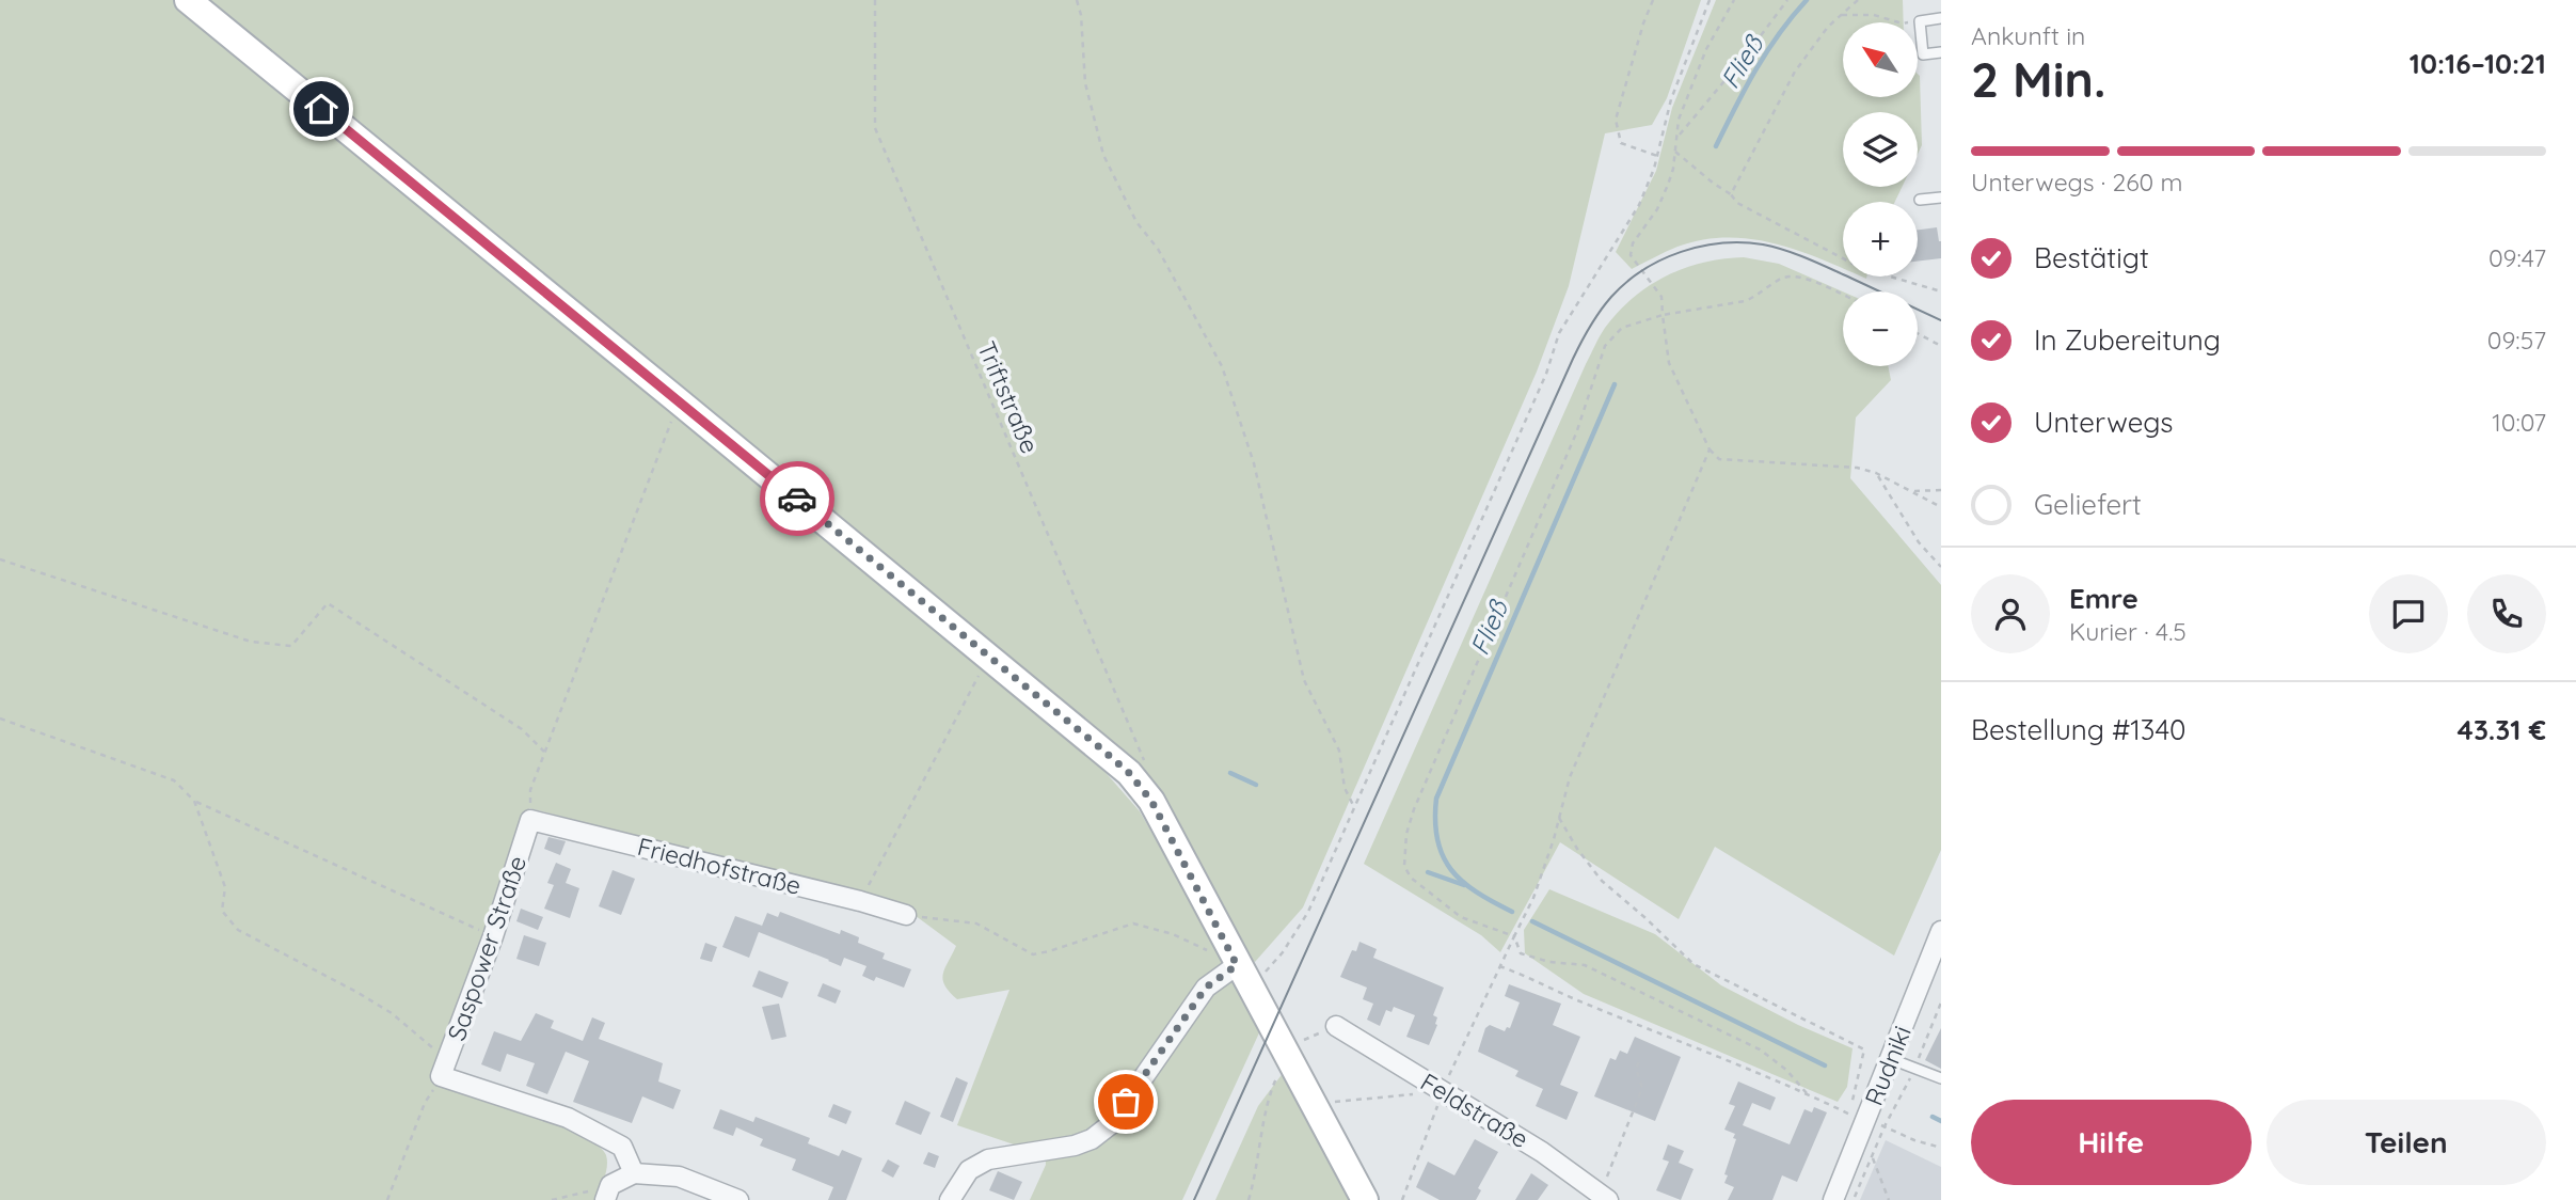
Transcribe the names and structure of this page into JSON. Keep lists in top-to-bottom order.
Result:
{
  "streets": {
    "street": [
      "Friedhofstraße",
      "Saspower Straße",
      "Rudniki",
      "Feldstraße"
    ],
    "path": ["Triftstraße"]
  },
  "crossings": [
    ["Friedhofstraße", "Saspower Straße"]
  ],
  "water": ["Fließ"],
  "north": "top left",
  "page": {
    "heading": ["2 Min.", "Ankunft in", "10:16–10:21"],
    "panel": [
      "Emre",
      "Kurier · 4.5",
      "Bestellung #1340",
      "43.31 €"
    ],
    "map_buttons": ["+", "−"],
    "bar": "Unterwegs · 260 m",
    "list": [
      ["Bestätigt", "09:47"],
      ["In Zubereitung", "09:57"],
      ["Unterwegs", "10:07"],
      "Geliefert"
    ],
    "buttons": ["Hilfe", "Teilen"]
  }
}
